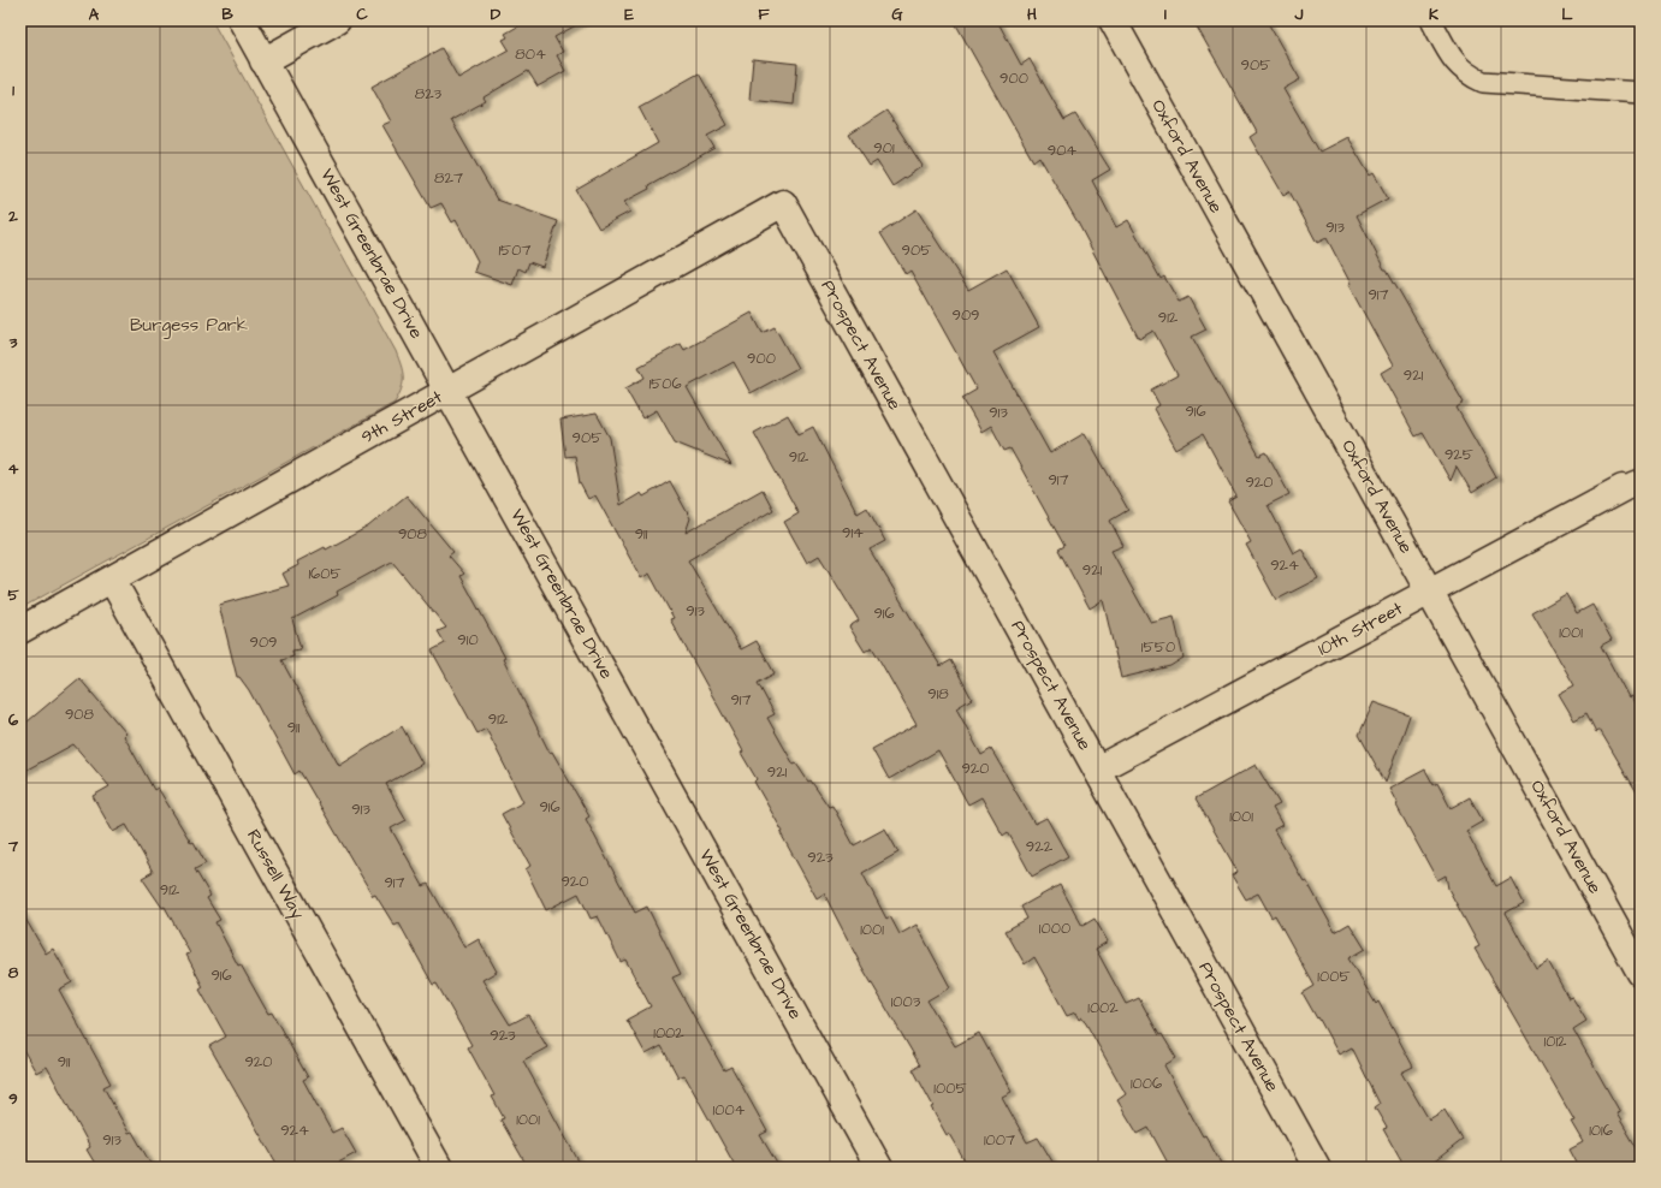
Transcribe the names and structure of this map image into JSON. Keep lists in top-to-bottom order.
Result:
{
  "streets": {
    "street": [
      "Oxford Avenue",
      "West Greenbrae Drive",
      "Prospect Avenue",
      "9th Street",
      "10th Street",
      "Russell Way"
    ]
  },
  "crossings": [
    ["Oxford Avenue", "10th Street"],
    ["West Greenbrae Drive", "9th Street"],
    ["Prospect Avenue", "9th Street"],
    ["Prospect Avenue", "10th Street"],
    ["9th Street", "Russell Way"]
  ],
  "parks": ["Burgess Park"],
  "house_numbers": [
    "804",
    "905",
    "900",
    "823",
    "901",
    "904",
    "827",
    "913",
    "1507",
    "905",
    "917",
    "909",
    "912",
    "900",
    "921",
    "1506",
    "916",
    "913",
    "905",
    "925",
    "912",
    "917",
    "920",
    "914",
    "908",
    "911",
    "924",
    "921",
    "1605",
    "913",
    "916",
    "1001",
    "910",
    "909",
    "1550",
    "918",
    "917",
    "908",
    "912",
    "911",
    "920",
    "921",
    "916",
    "913",
    "1001",
    "922",
    "923",
    "920",
    "917",
    "912",
    "1000",
    "1001",
    "916",
    "1005",
    "1003",
    "1002",
    "1002",
    "923",
    "1012",
    "911",
    "920",
    "1006",
    "1005",
    "1004",
    "1001",
    "924",
    "1016",
    "913",
    "1007"
  ],
  "grid": {
    "columns": [
      "A",
      "B",
      "C",
      "D",
      "E",
      "F",
      "G",
      "H",
      "I",
      "J",
      "K",
      "L"
    ],
    "rows": [
      "1",
      "2",
      "3",
      "4",
      "5",
      "6",
      "7",
      "8",
      "9"
    ]
  }
}
